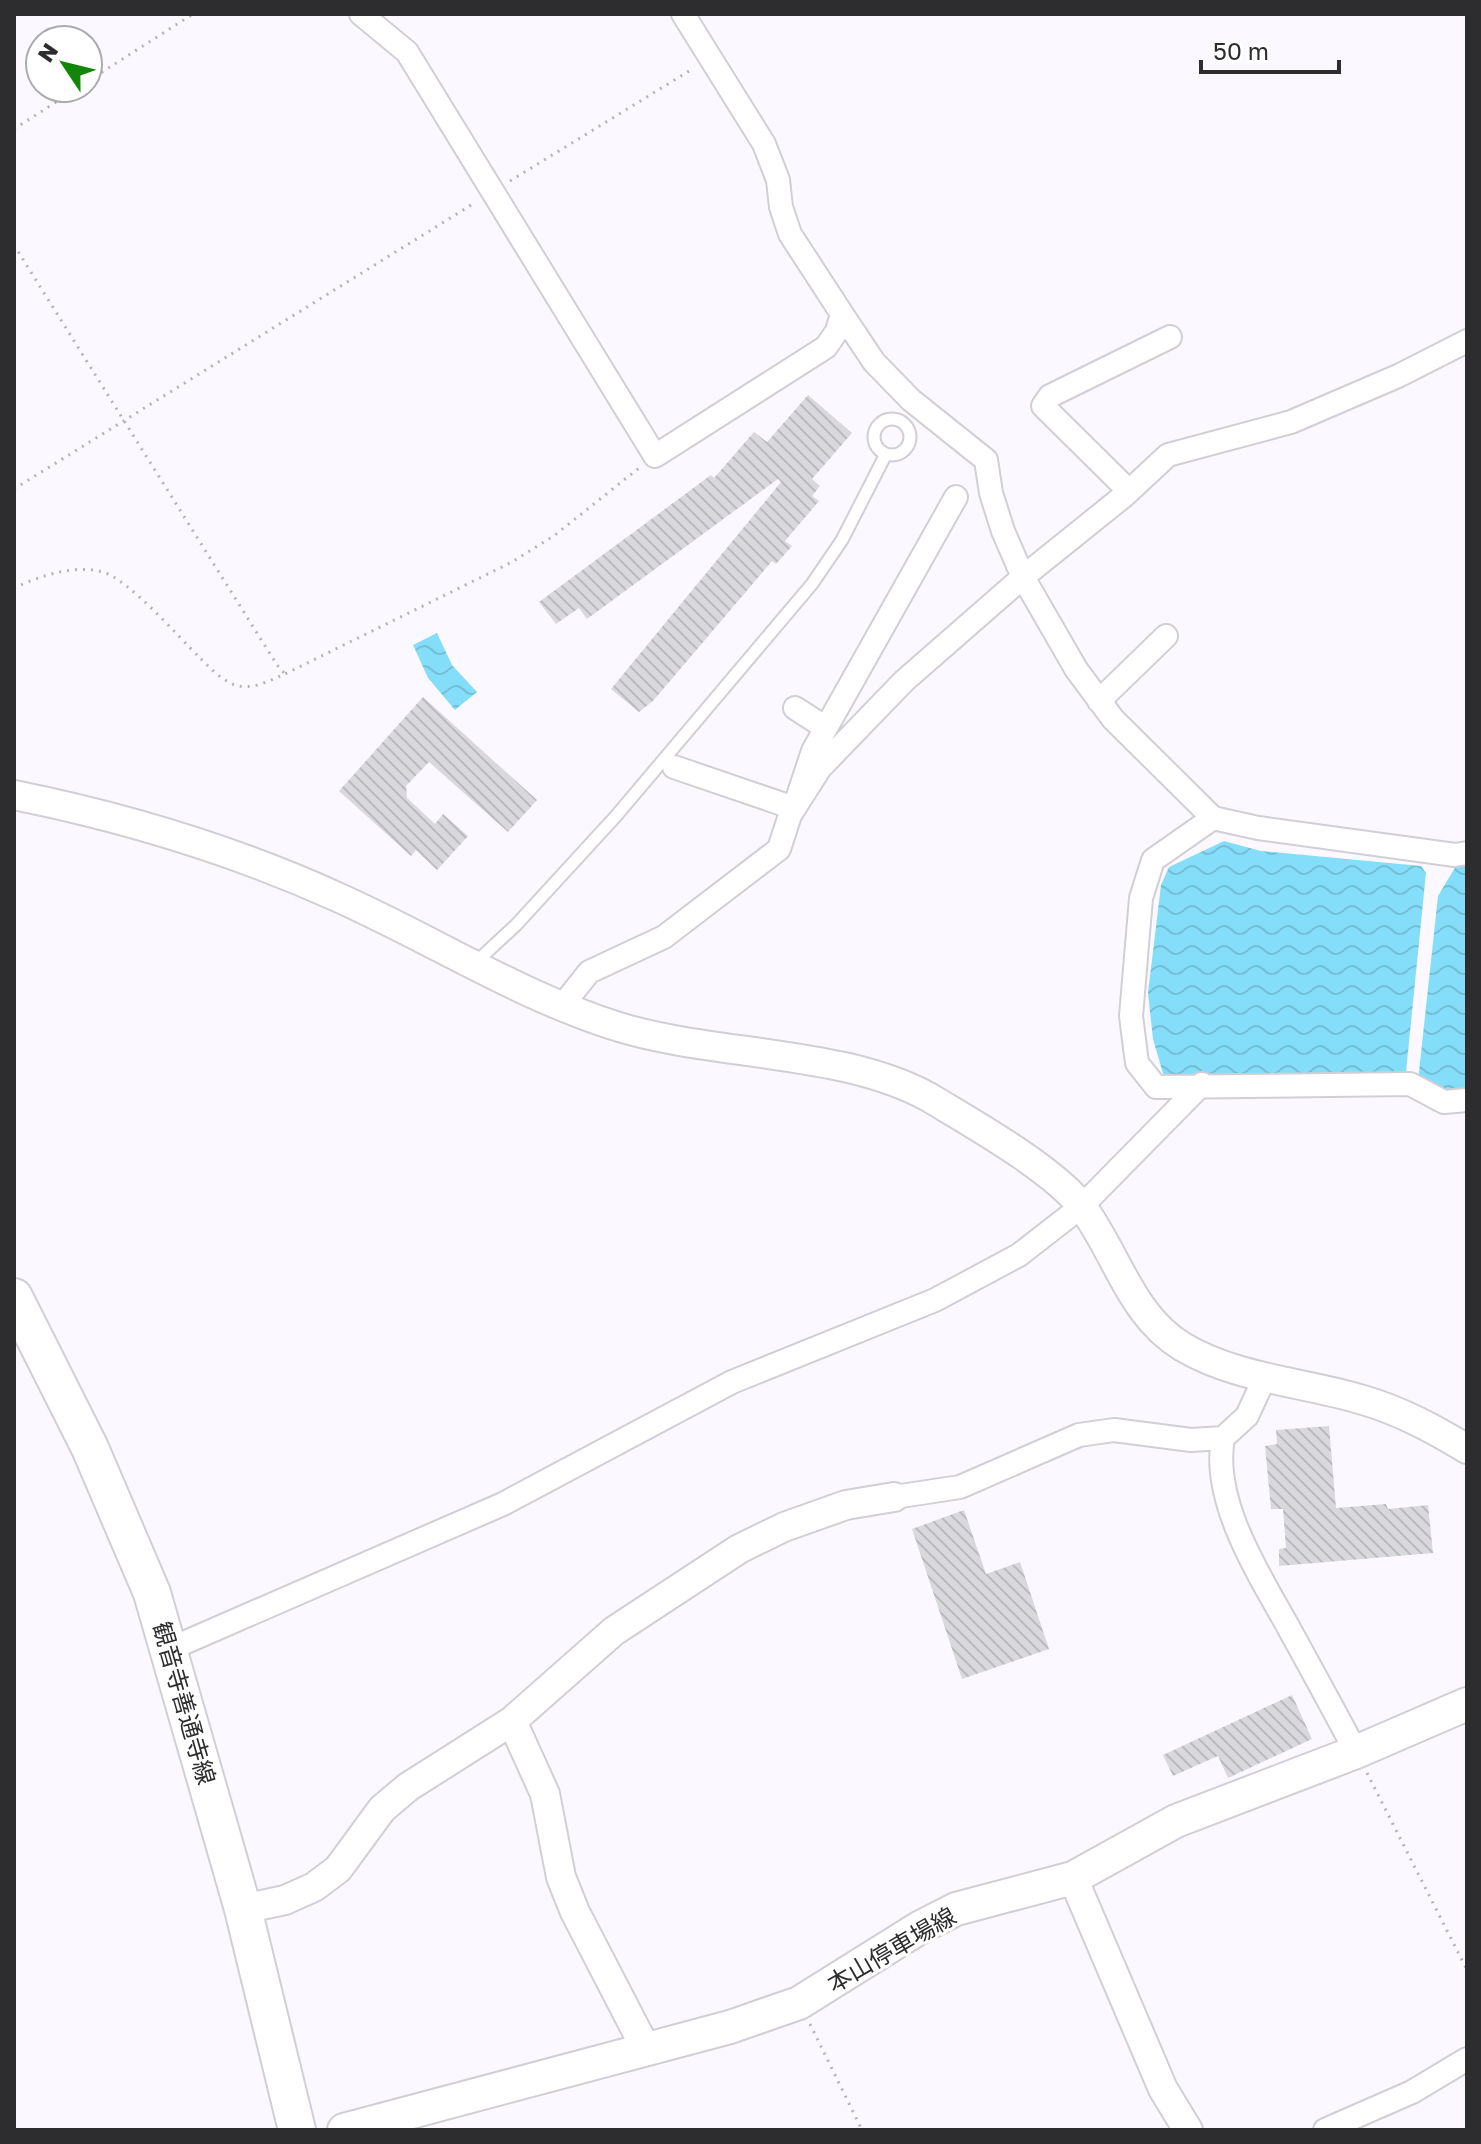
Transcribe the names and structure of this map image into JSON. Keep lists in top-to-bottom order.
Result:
{
  "streets": {
    "main road": ["観音寺善通寺線", "本山停車場線"]
  },
  "scale_bar": "50 m",
  "north": "top left"
}
